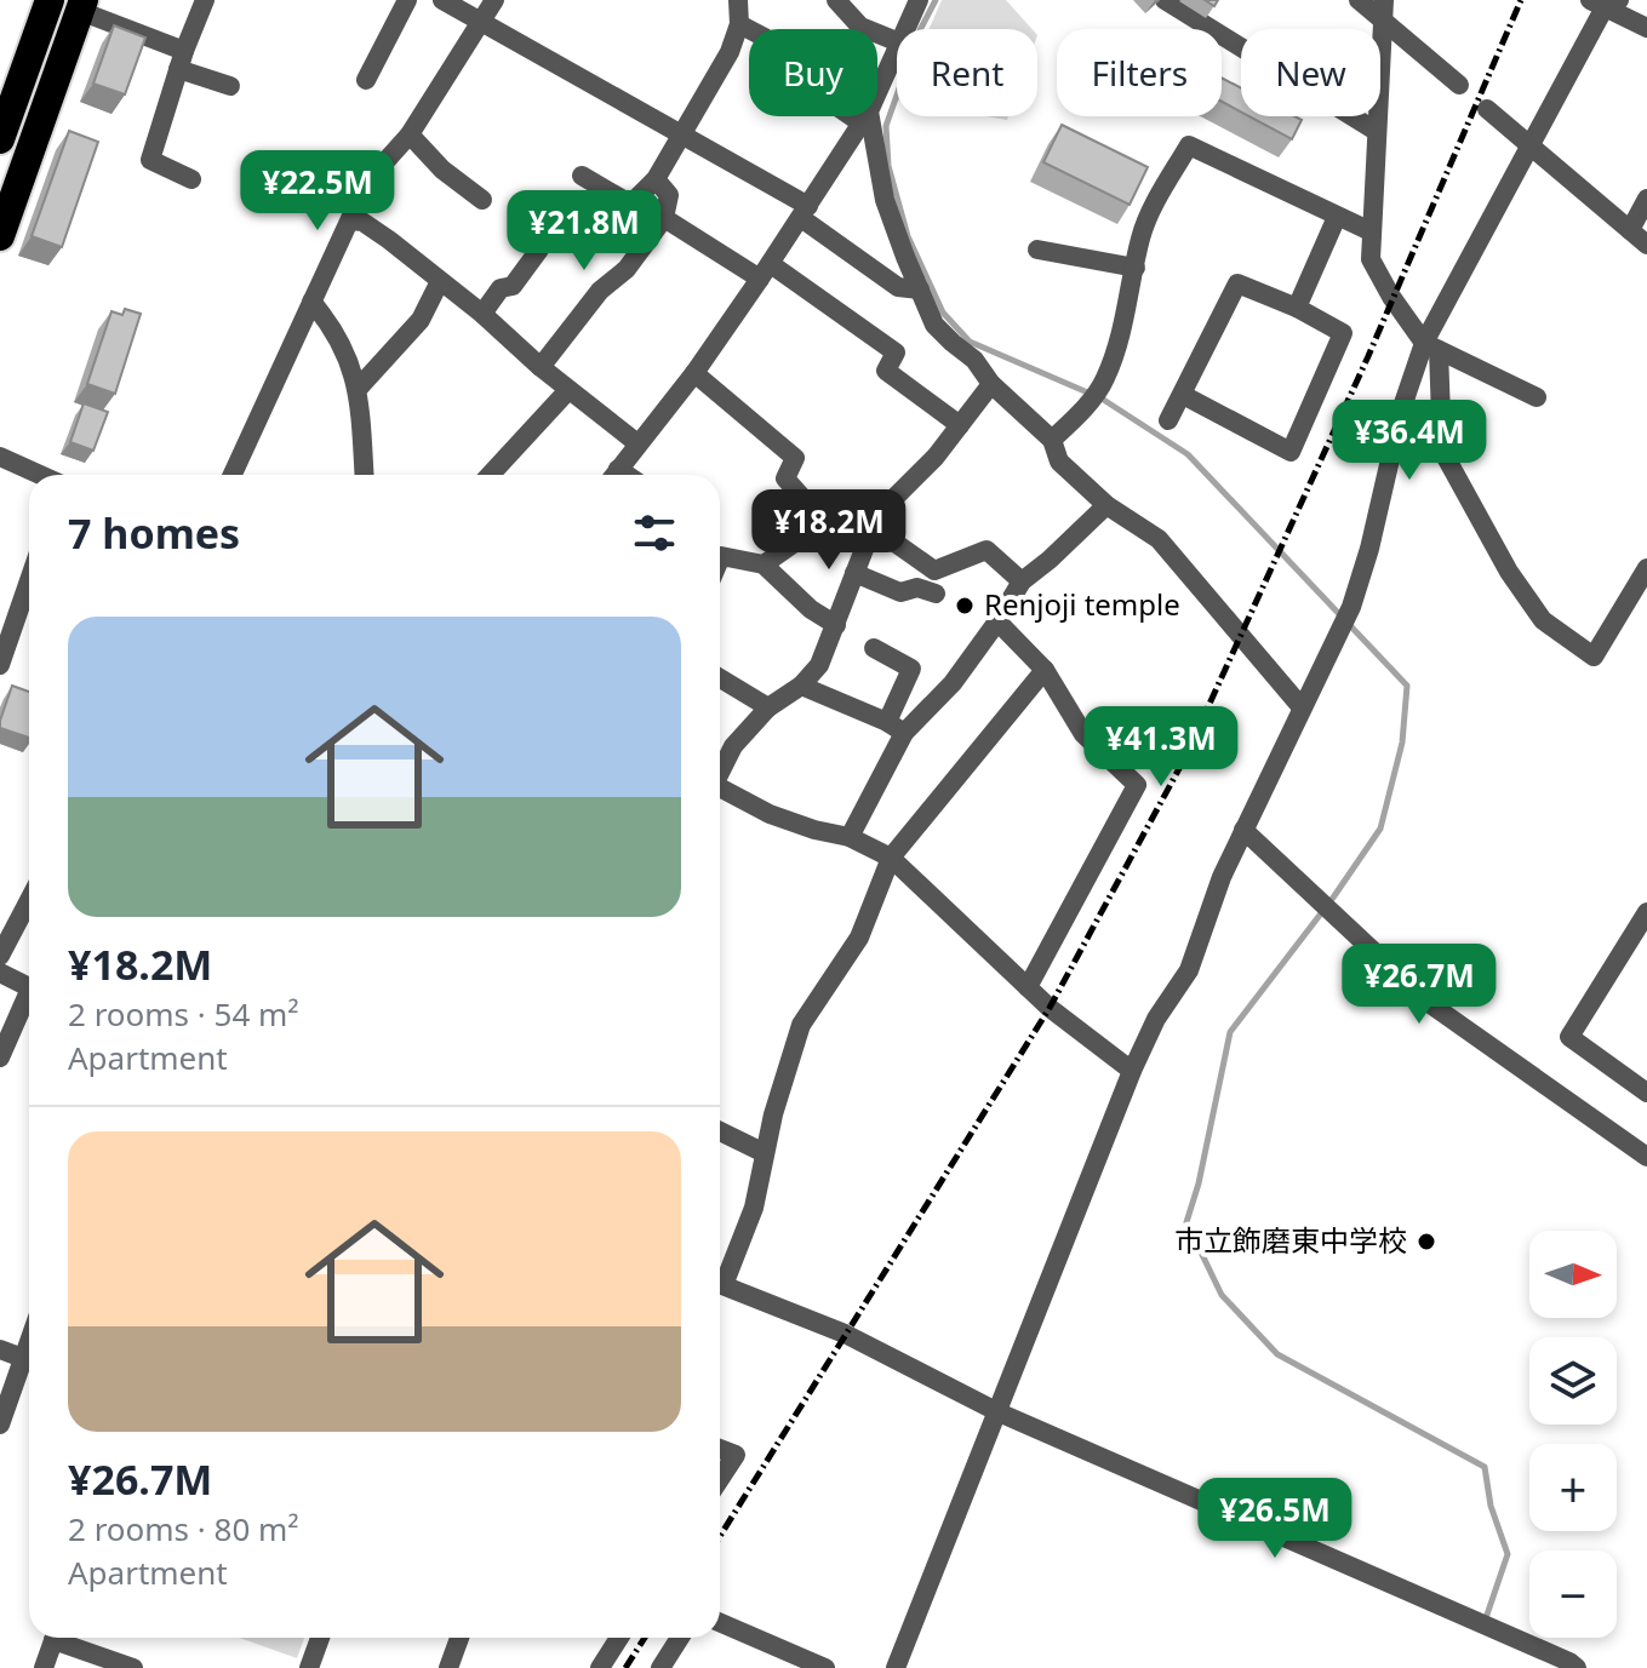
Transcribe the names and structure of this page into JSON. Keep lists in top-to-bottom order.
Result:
{
  "places": ["Renjoji temple", "市立飾磨東中学校"],
  "north": "right",
  "page": {
    "chip": [
      "Buy",
      "Rent",
      "Filters",
      "New"
    ],
    "price": [
      "¥22.5M",
      "¥21.8M",
      "¥36.4M",
      "¥18.2M",
      "¥41.3M",
      "¥26.7M",
      "¥26.5M"
    ],
    "heading": "7 homes",
    "list": [
      {
        "name": "¥18.2M",
        "note": "2 rooms · 54 m² · Apartment"
      },
      {
        "name": "¥26.7M",
        "note": "2 rooms · 80 m² · Apartment"
      }
    ],
    "map_buttons": ["+", "−"]
  }
}
